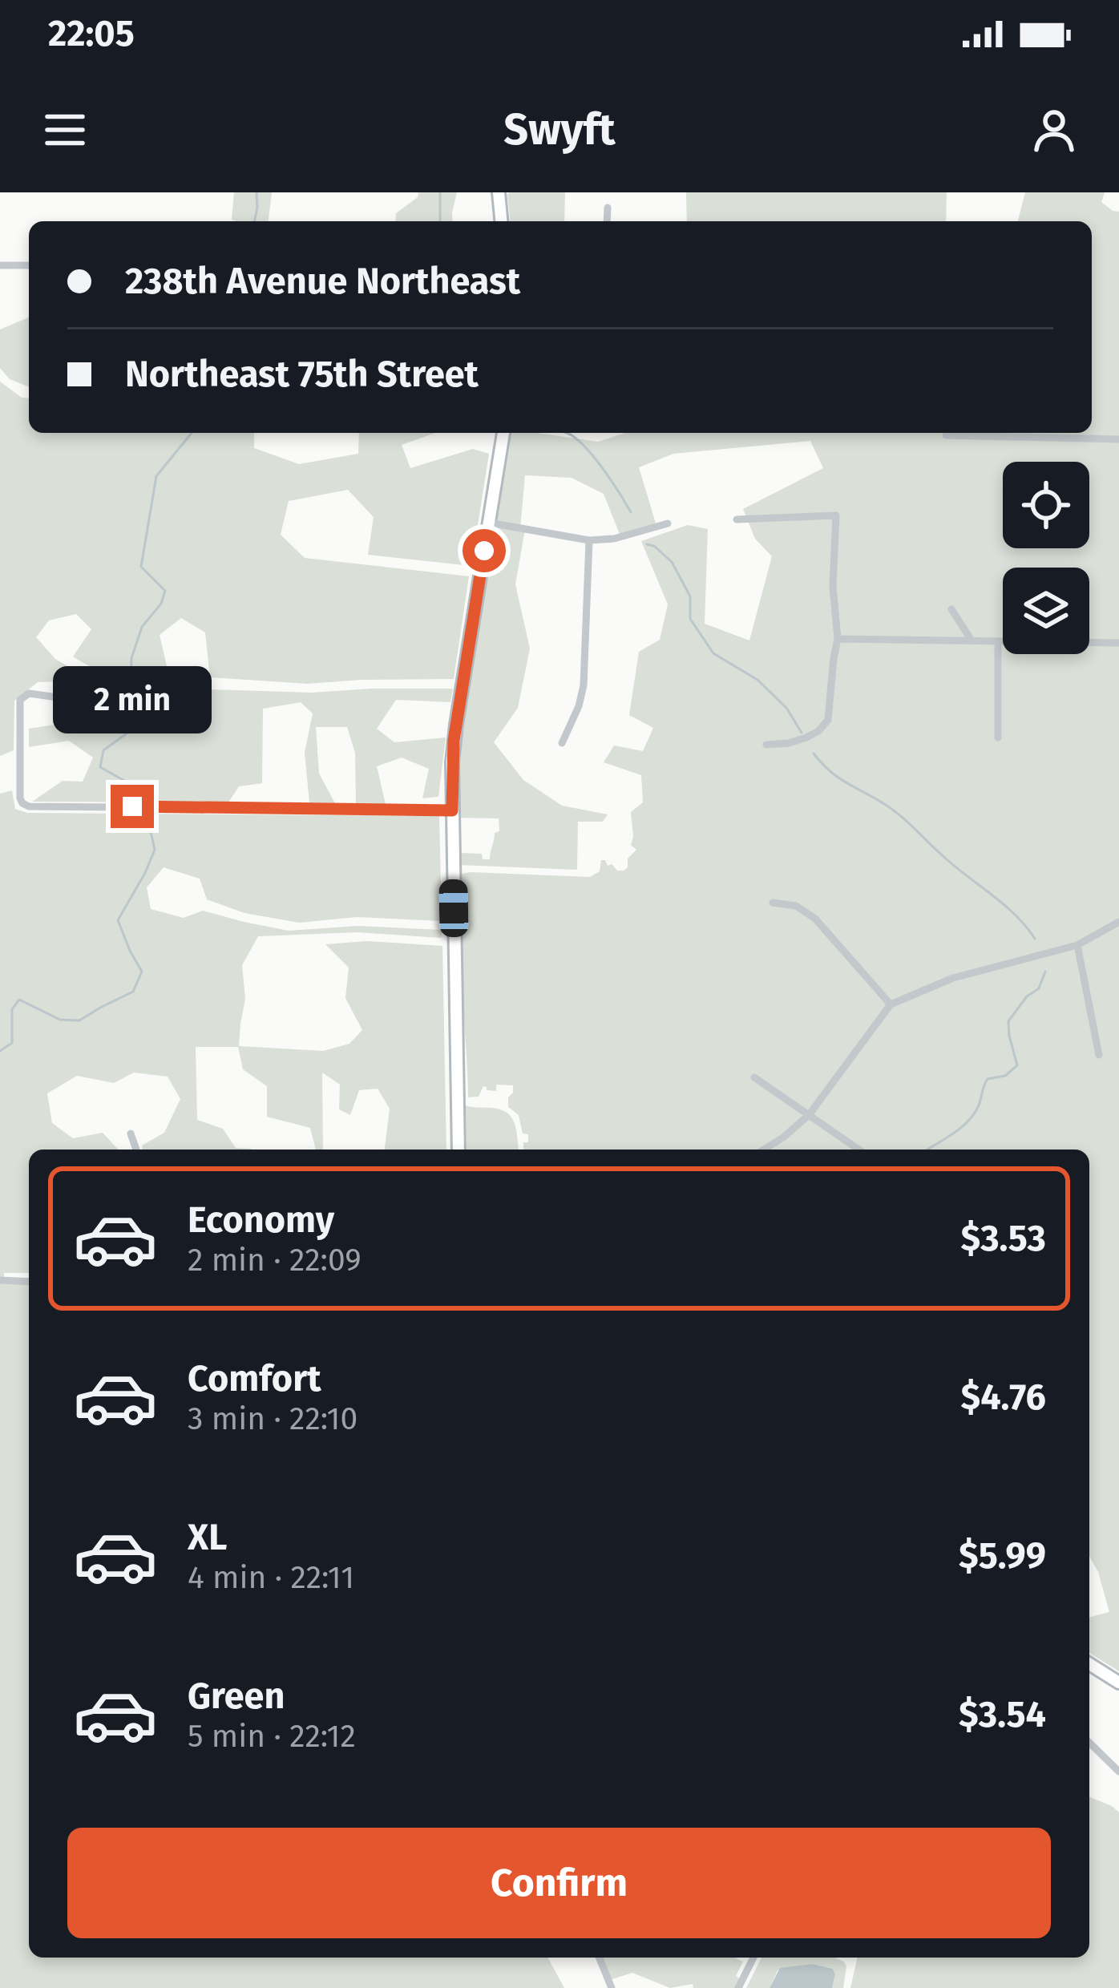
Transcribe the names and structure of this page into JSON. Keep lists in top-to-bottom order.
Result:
{
  "page": {
    "status": "22:05",
    "header": "Swyft",
    "banner": ["238th Avenue Northeast", "Northeast 75th Street"],
    "bubble": "2 min",
    "list": [
      {
        "name": "Economy",
        "note": "2 min · 22:09",
        "value": "$3.53"
      },
      {
        "name": "Comfort",
        "note": "3 min · 22:10",
        "value": "$4.76"
      },
      {
        "name": "XL",
        "note": "4 min · 22:11",
        "value": "$5.99"
      },
      {
        "name": "Green",
        "note": "5 min · 22:12",
        "value": "$3.54"
      }
    ],
    "buttons": "Confirm"
  }
}
